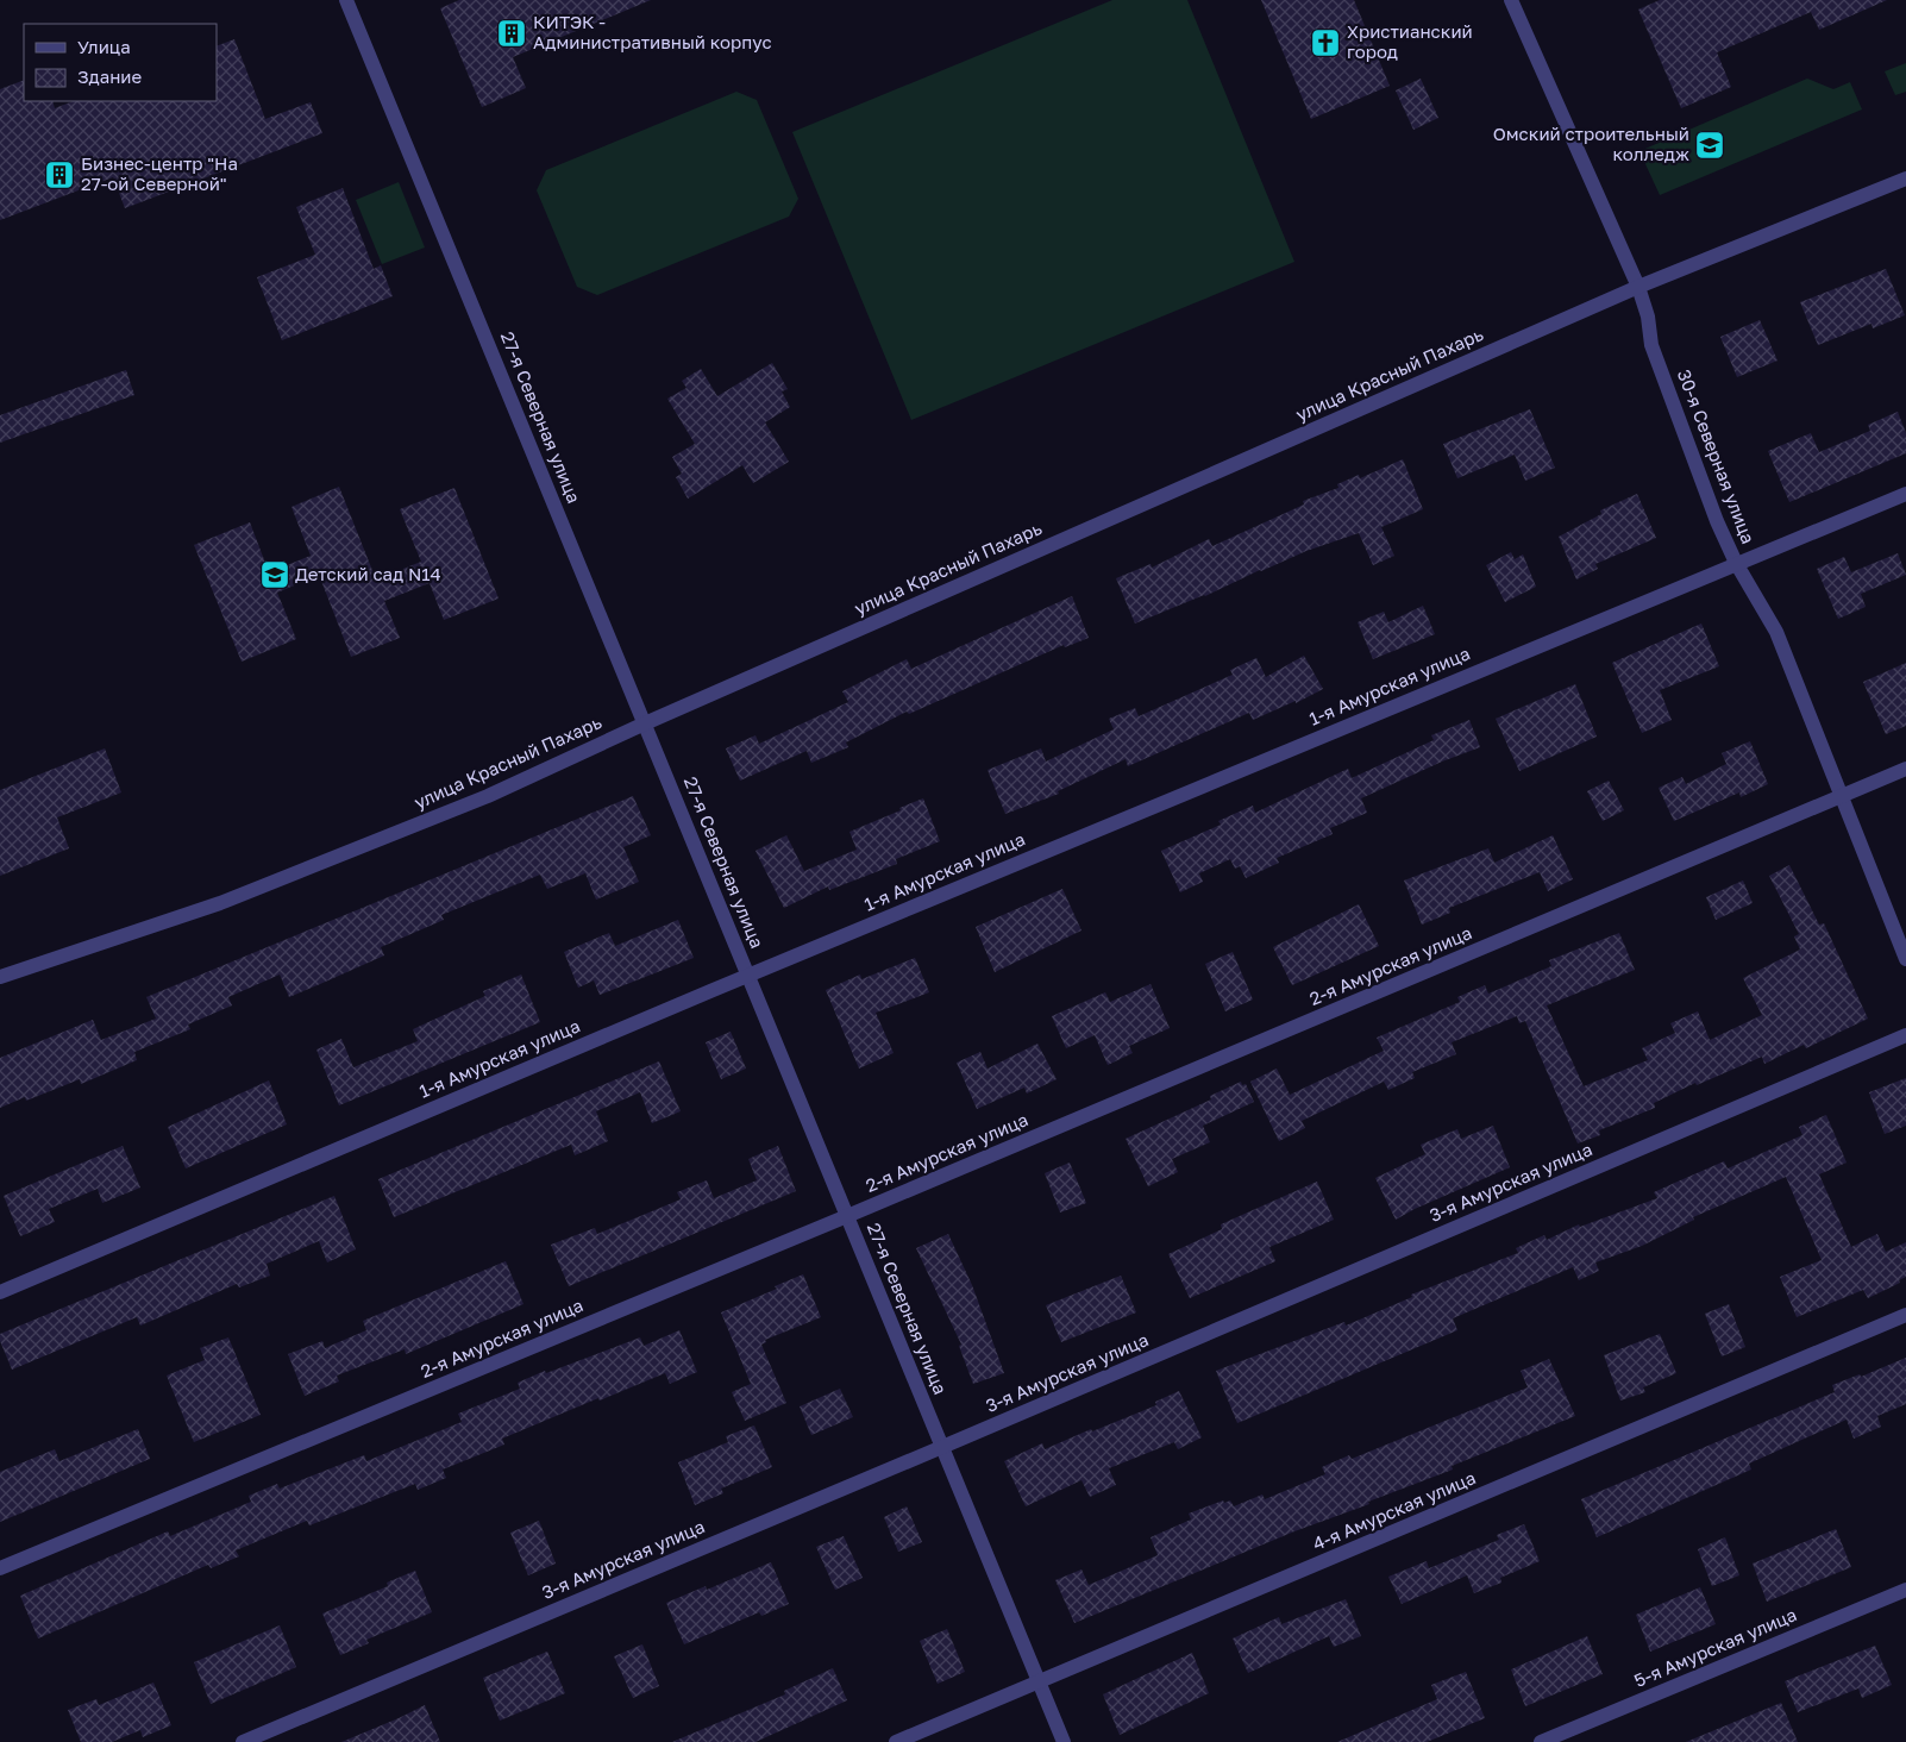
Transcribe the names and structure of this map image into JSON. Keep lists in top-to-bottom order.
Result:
{
  "streets": {
    "street": [
      "улица Красный Пахарь",
      "27-я Северная улица",
      "30-я Северная улица",
      "1-я Амурская улица",
      "2-я Амурская улица",
      "3-я Амурская улица",
      "4-я Амурская улица",
      "5-я Амурская улица"
    ]
  },
  "crossings": [
    ["улица Красный Пахарь", "27-я Северная улица"],
    ["улица Красный Пахарь", "30-я Северная улица"],
    ["27-я Северная улица", "1-я Амурская улица"],
    ["27-я Северная улица", "2-я Амурская улица"],
    ["27-я Северная улица", "3-я Амурская улица"],
    ["27-я Северная улица", "4-я Амурская улица"],
    ["30-я Северная улица", "1-я Амурская улица"],
    ["30-я Северная улица", "2-я Амурская улица"]
  ],
  "places": {
    "building": ["КИТЭК - Административный корпус", "Бизнес-центр \"На 27-ой Северной\""],
    "church": ["Христианский город"],
    "school or university": ["Омский строительный колледж", "Детский сад N14"]
  },
  "legend": ["Улица", "Здание"]
}
